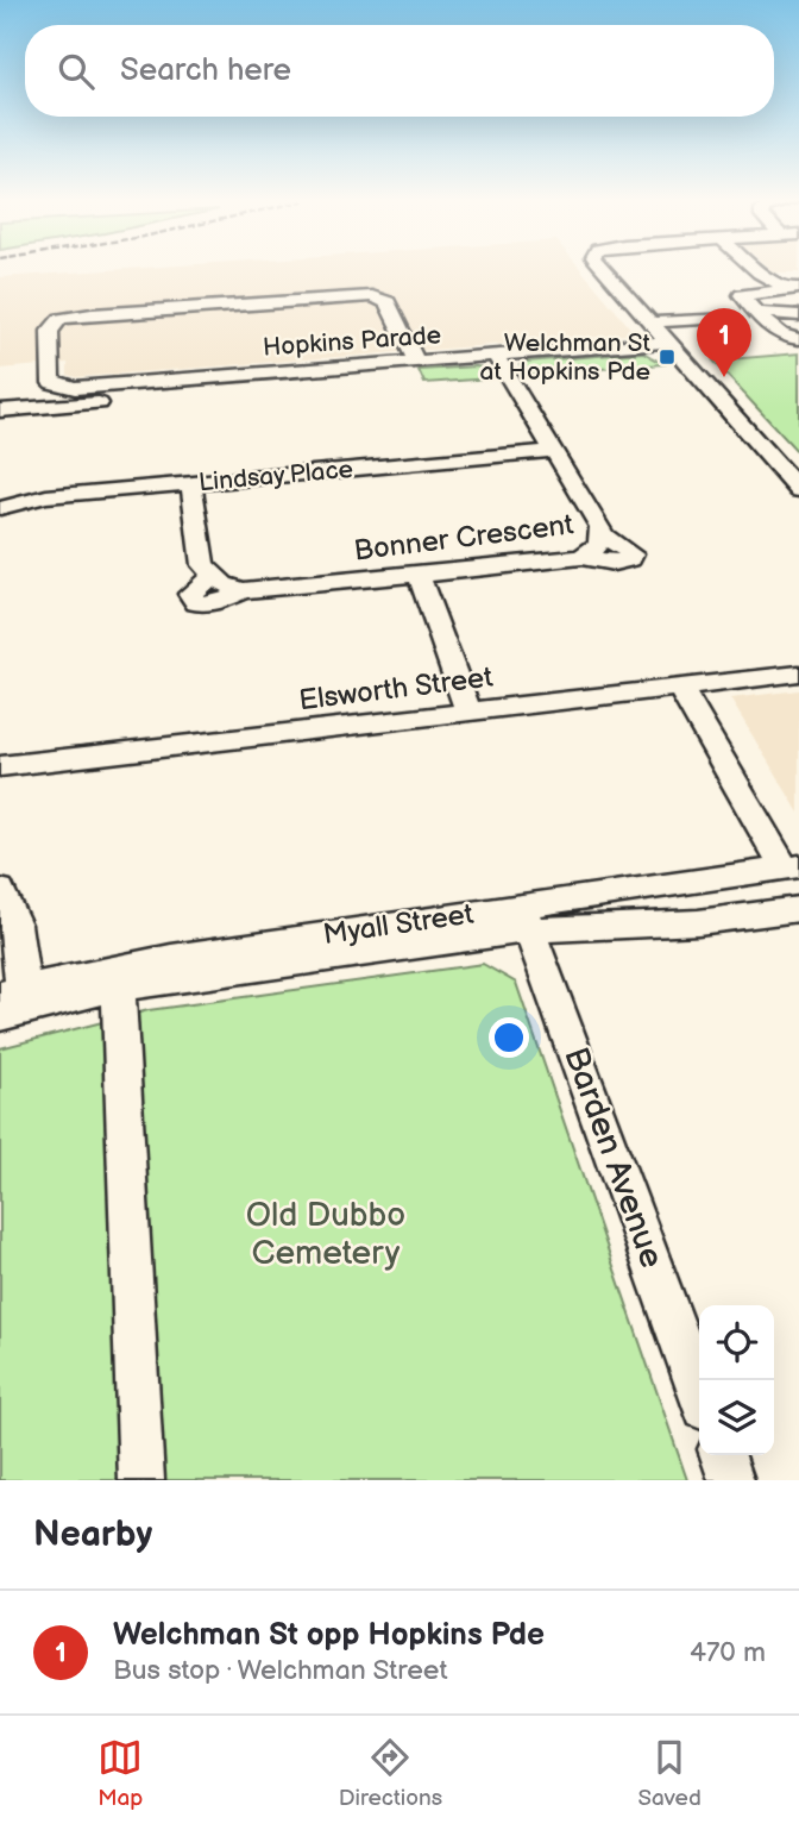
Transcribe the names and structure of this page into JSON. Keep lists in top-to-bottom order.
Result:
{
  "streets": {
    "street": [
      "Hopkins Parade",
      "Lindsay Place",
      "Bonner Crescent",
      "Elsworth Street",
      "Myall Street",
      "Barden Avenue"
    ]
  },
  "crossings": [
    ["Hopkins Parade", "Bonner Crescent"],
    ["Lindsay Place", "Bonner Crescent"],
    ["Myall Street", "Barden Avenue"]
  ],
  "parks": ["Old Dubbo Cemetery"],
  "places": {
    "transit": ["Welchman St at Hopkins Pde"]
  },
  "page": {
    "search": "Search here",
    "pins": "1",
    "heading": "Nearby",
    "list": [
      {
        "mark": "1",
        "name": "Welchman St opp Hopkins Pde",
        "note": "Bus stop · Welchman Street",
        "value": "470 m"
      }
    ],
    "nav": ["Map", "Directions", "Saved"]
  }
}
